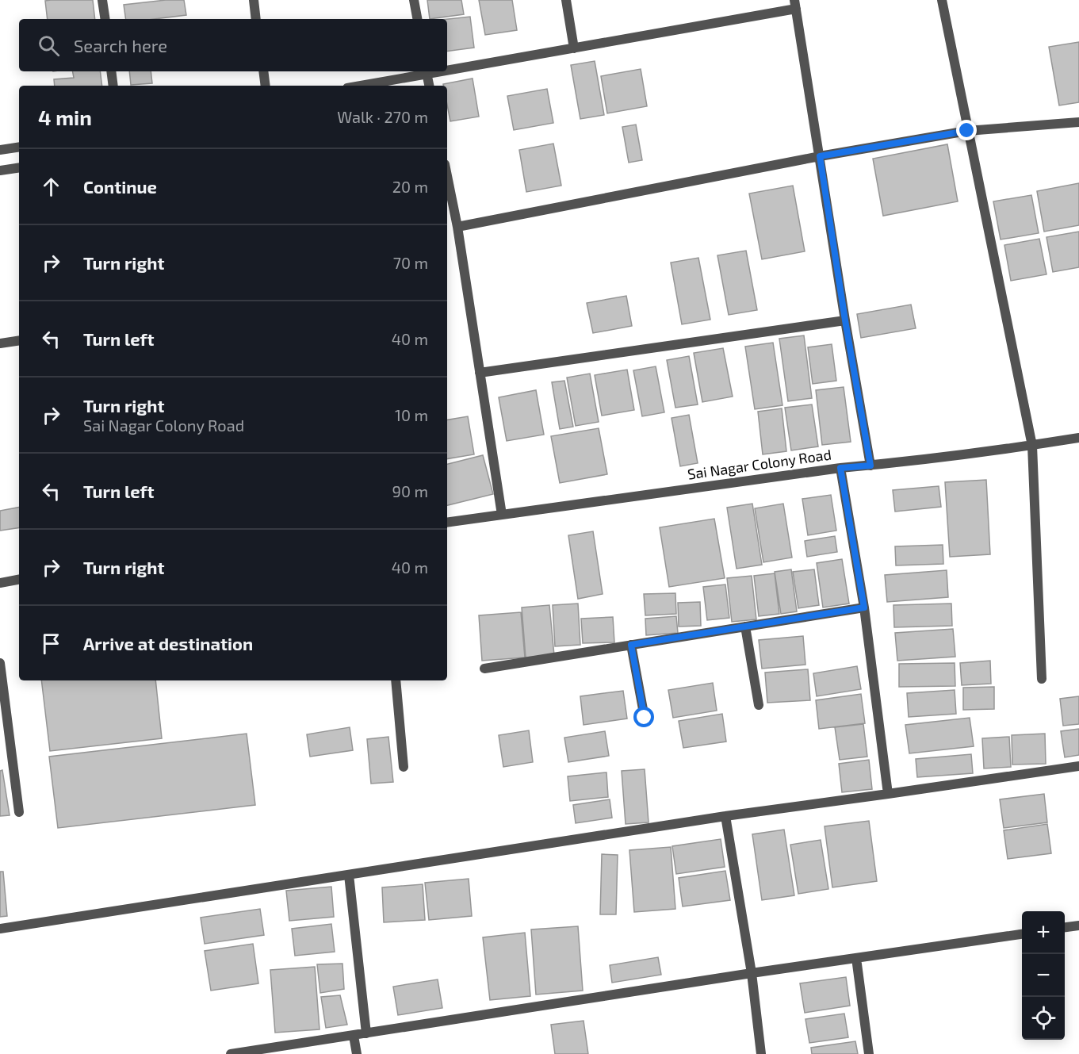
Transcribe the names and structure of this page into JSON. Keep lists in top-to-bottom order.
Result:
{
  "streets": {
    "street": ["Sai Nagar Colony Road"]
  },
  "page": {
    "search": "Search here",
    "heading": ["4 min", "Walk · 270 m"],
    "list": [
      ["Continue", "20 m"],
      ["Turn right", "70 m"],
      ["Turn left", "40 m"],
      ["Turn right", "Sai Nagar Colony Road", "10 m"],
      ["Turn left", "90 m"],
      ["Turn right", "40 m"],
      "Arrive at destination"
    ],
    "map_buttons": ["+", "−"]
  }
}
